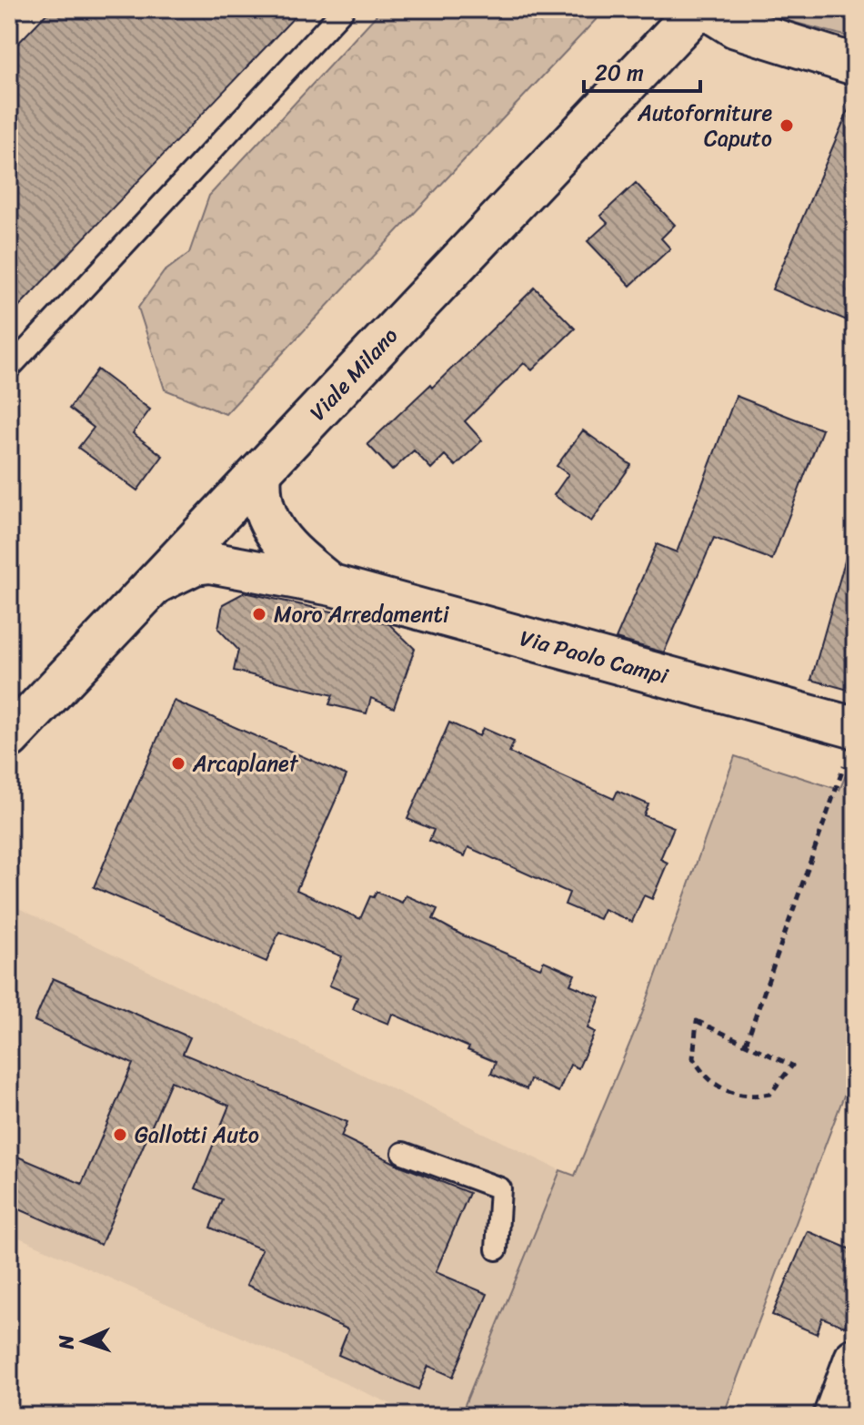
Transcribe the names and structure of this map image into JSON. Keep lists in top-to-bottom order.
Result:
{
  "streets": {
    "main road": ["Viale Milano", "Via Paolo Campi"]
  },
  "crossings": [
    ["Viale Milano", "Via Paolo Campi"]
  ],
  "places": [
    "Autoforniture Caputo",
    "Moro Arredamenti",
    "Arcaplanet",
    "Gallotti Auto"
  ],
  "scale_bar": "20 m",
  "north": "left"
}
